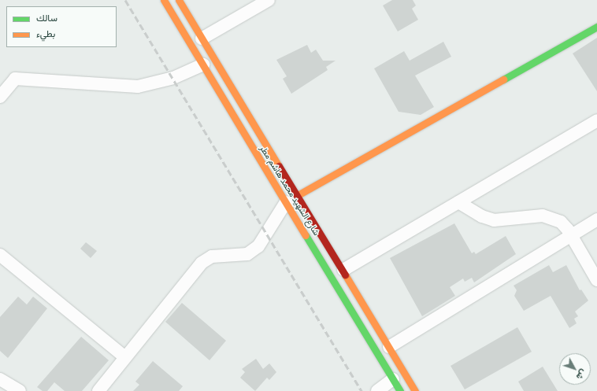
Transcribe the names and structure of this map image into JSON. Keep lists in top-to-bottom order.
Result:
{
  "streets": {
    "main road": ["شارع الشهيد محمد هاشم مطر"]
  },
  "legend": ["سالك", "بطيء"],
  "north": "bottom right"
}
